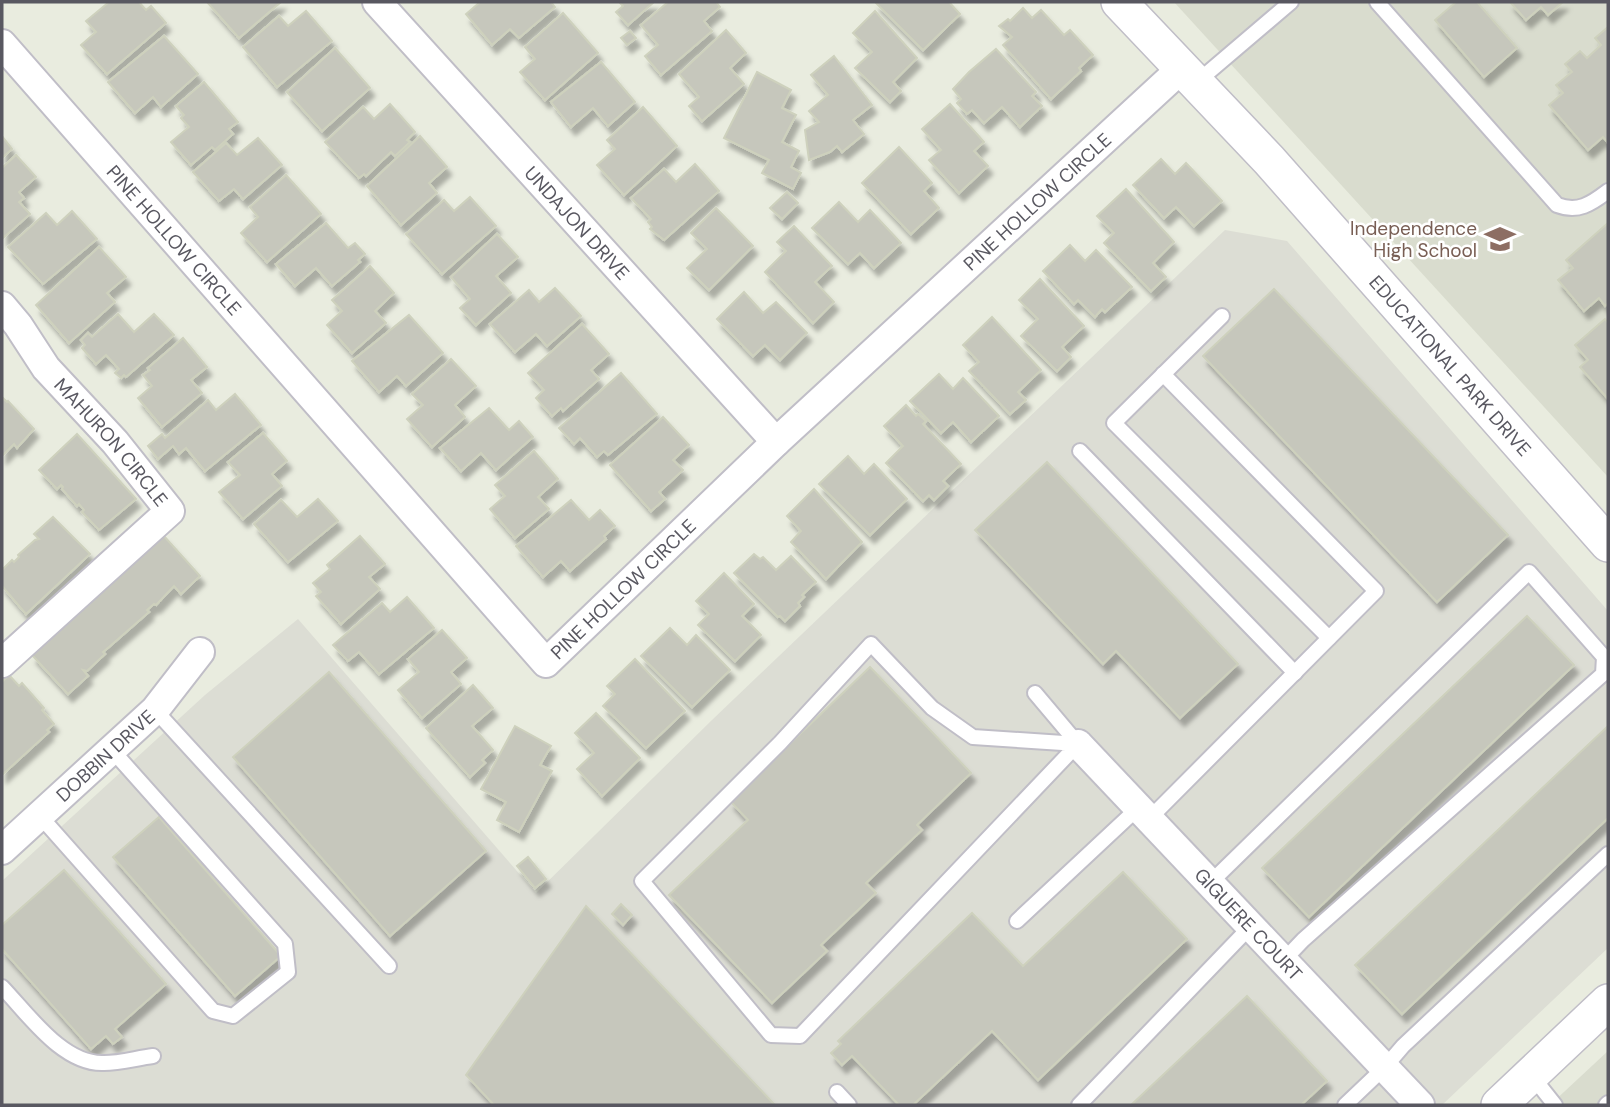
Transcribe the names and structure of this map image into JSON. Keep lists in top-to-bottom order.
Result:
{
  "streets": {
    "street": [
      "PINE HOLLOW CIRCLE",
      "UNDAJON DRIVE",
      "EDUCATIONAL PARK DRIVE",
      "MAHURON CIRCLE",
      "DOBBIN DRIVE",
      "GIGUERE COURT"
    ]
  },
  "crossings": [
    ["PINE HOLLOW CIRCLE", "UNDAJON DRIVE"],
    ["PINE HOLLOW CIRCLE", "EDUCATIONAL PARK DRIVE"]
  ],
  "places": {
    "school or university": ["Independence High School"]
  }
}
